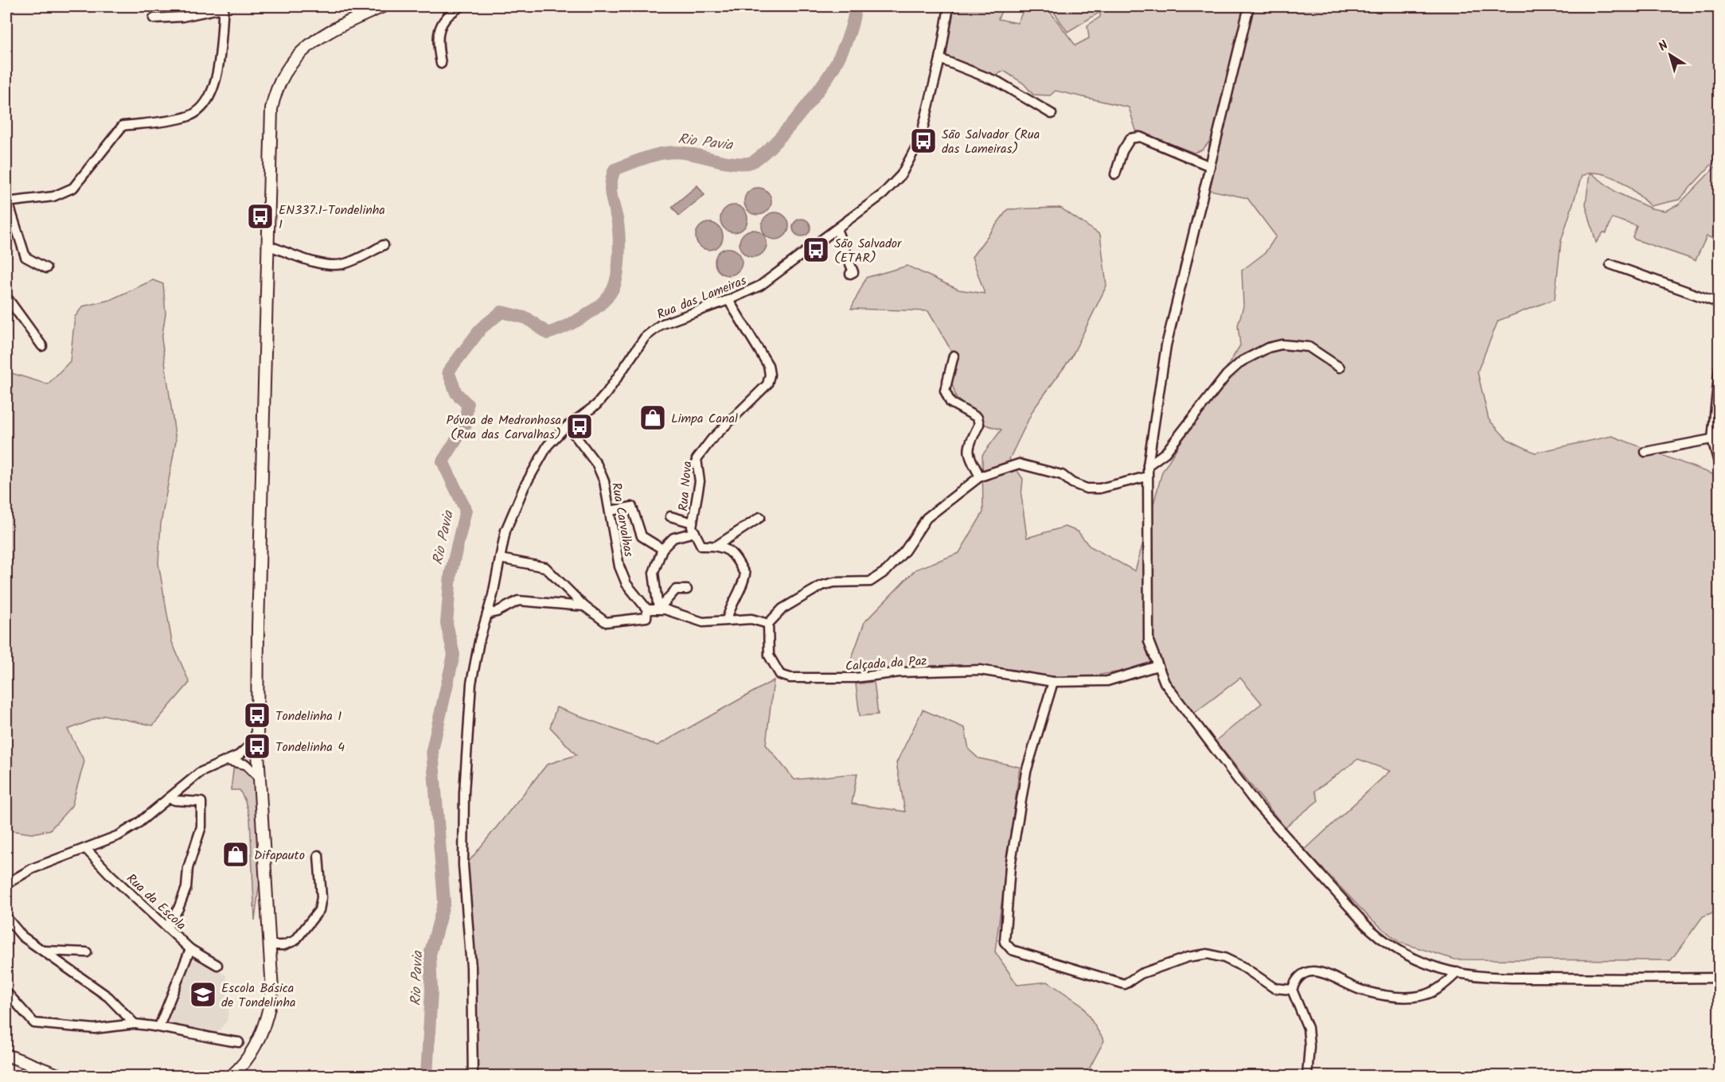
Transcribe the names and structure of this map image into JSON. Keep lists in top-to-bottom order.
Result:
{
  "streets": {
    "street": [
      "Rua das Lameiras",
      "Rua Nova",
      "Rua Carvalhas",
      "Calçada da Paz",
      "Rua da Escola"
    ]
  },
  "crossings": [
    ["Rua das Lameiras", "Rua Nova"],
    ["Rua das Lameiras", "Rua Carvalhas"]
  ],
  "water": ["Rio Pavia"],
  "places": {
    "bus stop": [
      "São Salvador (Rua das Lameiras)",
      "EN337.1-Tondelinha 1",
      "São Salvador (ETAR)",
      "Póvoa de Medronhosa (Rua das Carvalhas)",
      "Tondelinha 1",
      "Tondelinha 4"
    ],
    "shop": ["Limpa Canal", "Difapauto"],
    "school or university": ["Escola Básica de Tondelinha"]
  },
  "north": "top left"
}
